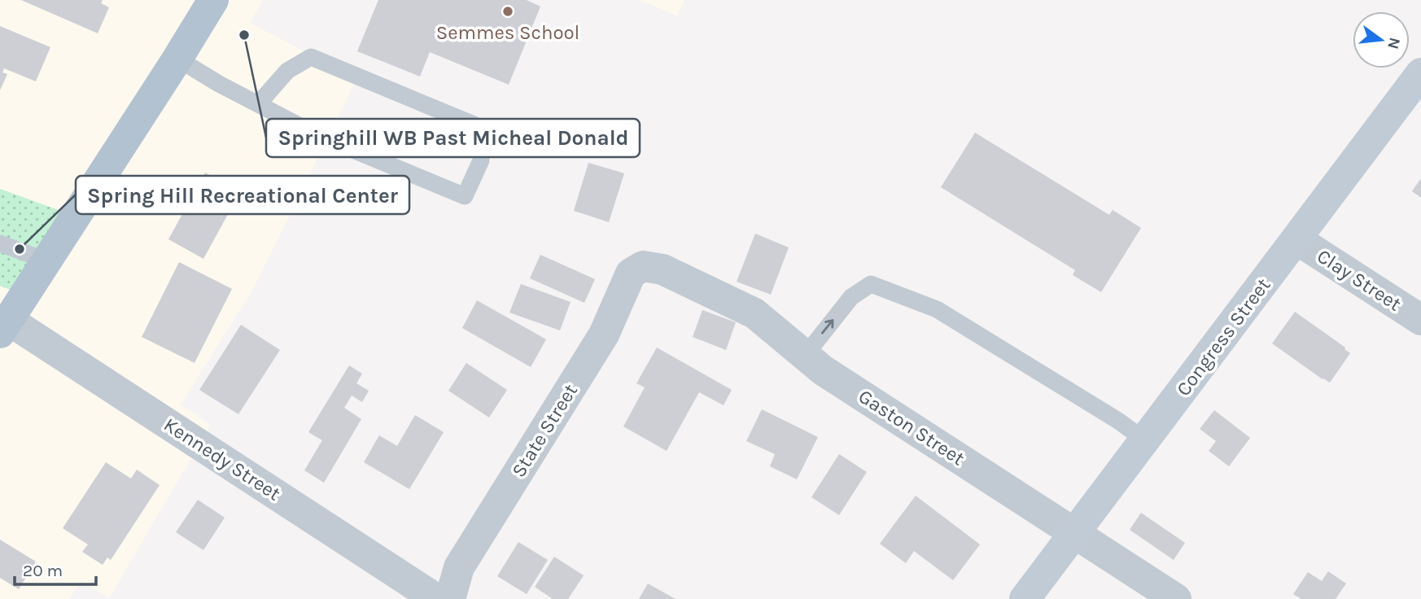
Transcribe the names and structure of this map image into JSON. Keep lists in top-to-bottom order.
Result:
{
  "streets": {
    "street": [
      "Clay Street",
      "Congress Street",
      "Gaston Street",
      "State Street",
      "Kennedy Street"
    ]
  },
  "crossings": [
    ["Clay Street", "Congress Street"],
    ["Congress Street", "Gaston Street"],
    ["Gaston Street", "State Street"]
  ],
  "places": ["Semmes School", "Springhill WB Past Micheal Donald", "Spring Hill Recreational Center"],
  "scale_bar": "20 m",
  "north": "right"
}
